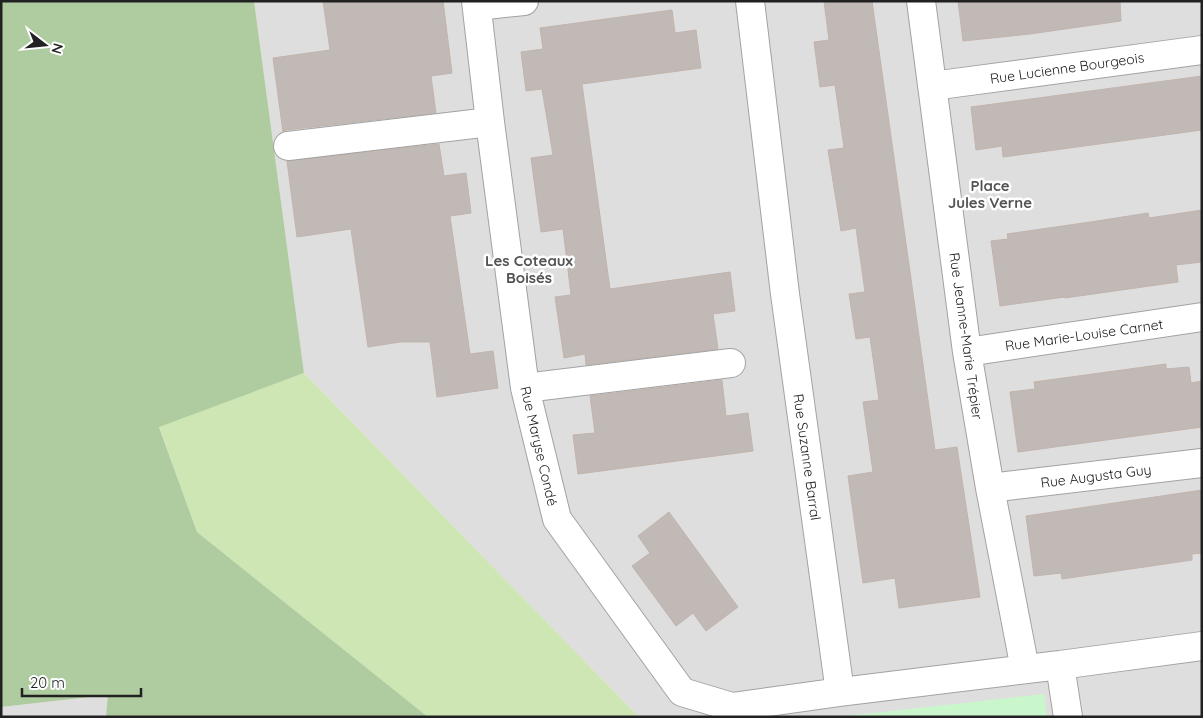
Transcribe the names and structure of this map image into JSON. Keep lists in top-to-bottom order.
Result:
{
  "streets": {
    "street": [
      "Rue Lucienne Bourgeois",
      "Rue Marie-Louise Carnet",
      "Rue Jeanne-Marie Trépier",
      "Rue Maryse Condé",
      "Rue Suzanne Barral",
      "Rue Augusta Guy"
    ]
  },
  "crossings": [
    ["Rue Lucienne Bourgeois", "Rue Jeanne-Marie Trépier"],
    ["Rue Marie-Louise Carnet", "Rue Jeanne-Marie Trépier"],
    ["Rue Jeanne-Marie Trépier", "Rue Augusta Guy"],
    ["Rue Maryse Condé", "Rue Suzanne Barral"]
  ],
  "districts": ["Place Jules Verne", "Les Coteaux Boisés"],
  "scale_bar": "20 m",
  "north": "right"
}
